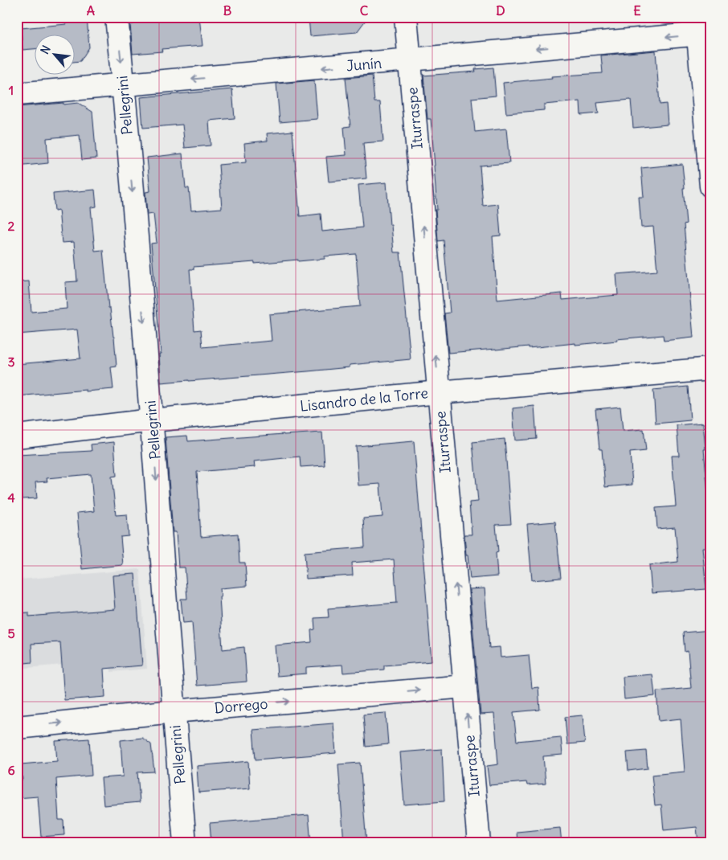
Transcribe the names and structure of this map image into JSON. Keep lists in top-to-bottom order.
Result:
{
  "streets": {
    "street": [
      "Junín",
      "Pellegrini",
      "Iturraspe",
      "Lisandro de la Torre",
      "Dorrego"
    ]
  },
  "crossings": [
    ["Junín", "Pellegrini"],
    ["Junín", "Iturraspe"],
    ["Pellegrini", "Lisandro de la Torre"],
    ["Pellegrini", "Dorrego"],
    ["Iturraspe", "Lisandro de la Torre"],
    ["Iturraspe", "Dorrego"]
  ],
  "one_way": [
    "Junín",
    "Pellegrini",
    "Iturraspe",
    "Dorrego"
  ],
  "north": "top left",
  "grid": {
    "columns": [
      "A",
      "B",
      "C",
      "D",
      "E"
    ],
    "rows": [
      "1",
      "2",
      "3",
      "4",
      "5",
      "6"
    ]
  }
}
